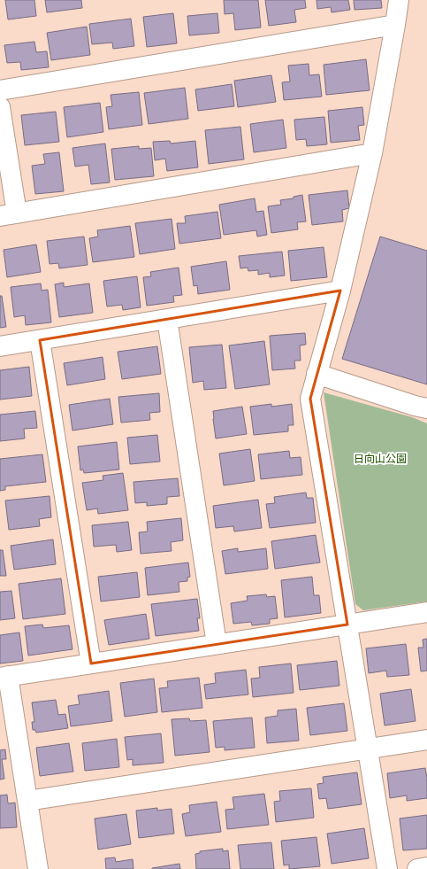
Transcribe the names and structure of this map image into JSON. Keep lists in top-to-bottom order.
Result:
{
  "parks": ["日向山公園"]
}
